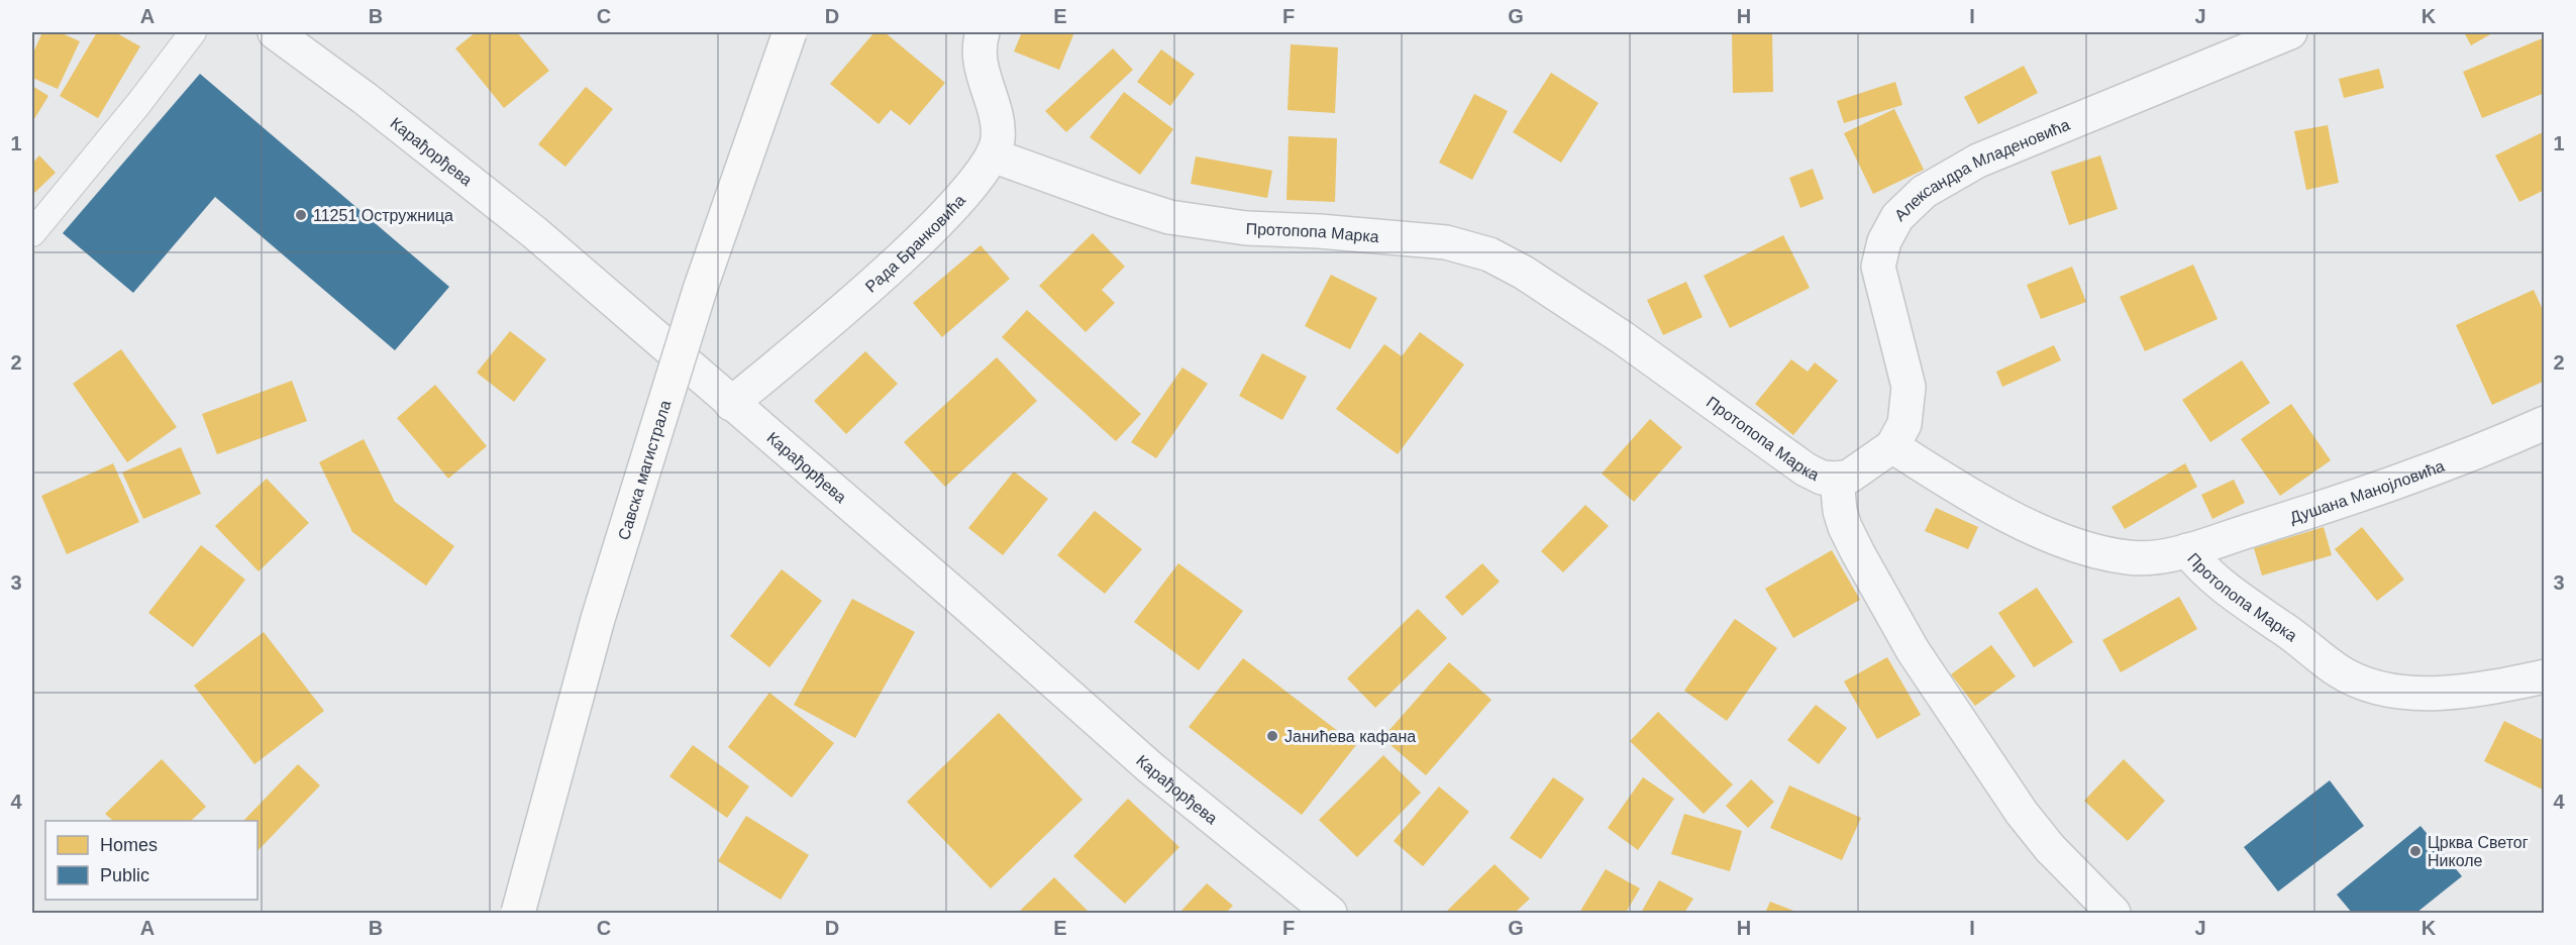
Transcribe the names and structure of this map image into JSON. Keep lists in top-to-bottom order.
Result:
{
  "streets": {
    "main road": ["Савска магистрала"],
    "street": [
      "Карађорђева",
      "Александра Младеновића",
      "Протопопа Марка",
      "Рада Бранковића",
      "Душана Манојловића"
    ]
  },
  "crossings": [
    ["Карађорђева", "Рада Бранковића"],
    ["Александра Младеновића", "Протопопа Марка"],
    ["Протопопа Марка", "Рада Бранковића"],
    ["Протопопа Марка", "Душана Манојловића"]
  ],
  "places": ["11251 Остружница", "Јанићева кафана", "Црква Светог Николе"],
  "legend": ["Homes", "Public"],
  "grid": {
    "columns": [
      "A",
      "B",
      "C",
      "D",
      "E",
      "F",
      "G",
      "H",
      "I",
      "J",
      "K"
    ],
    "rows": [
      "1",
      "2",
      "3",
      "4"
    ]
  }
}
